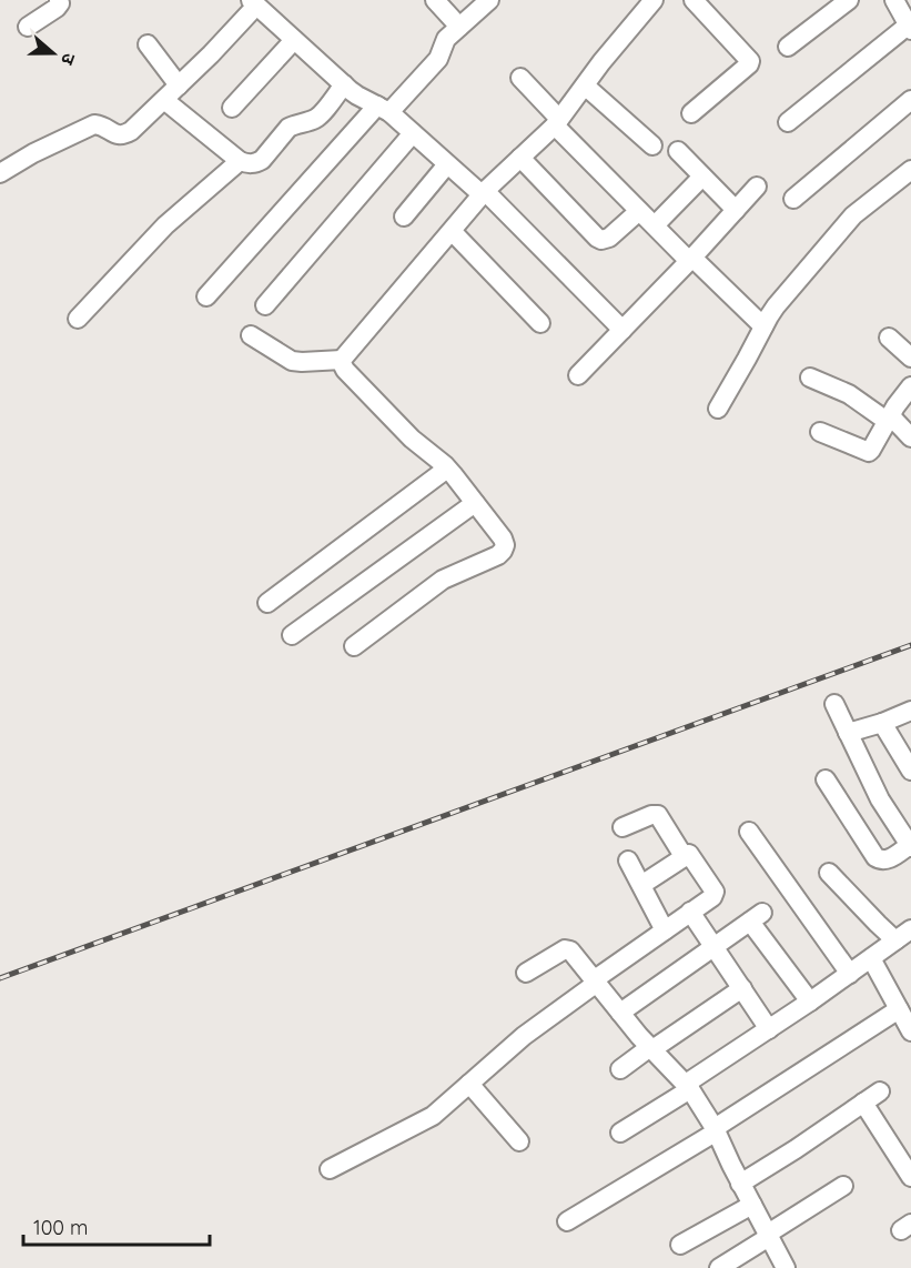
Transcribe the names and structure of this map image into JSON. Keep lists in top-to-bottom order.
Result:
{
  "scale_bar": "100 m",
  "north": "right"
}
